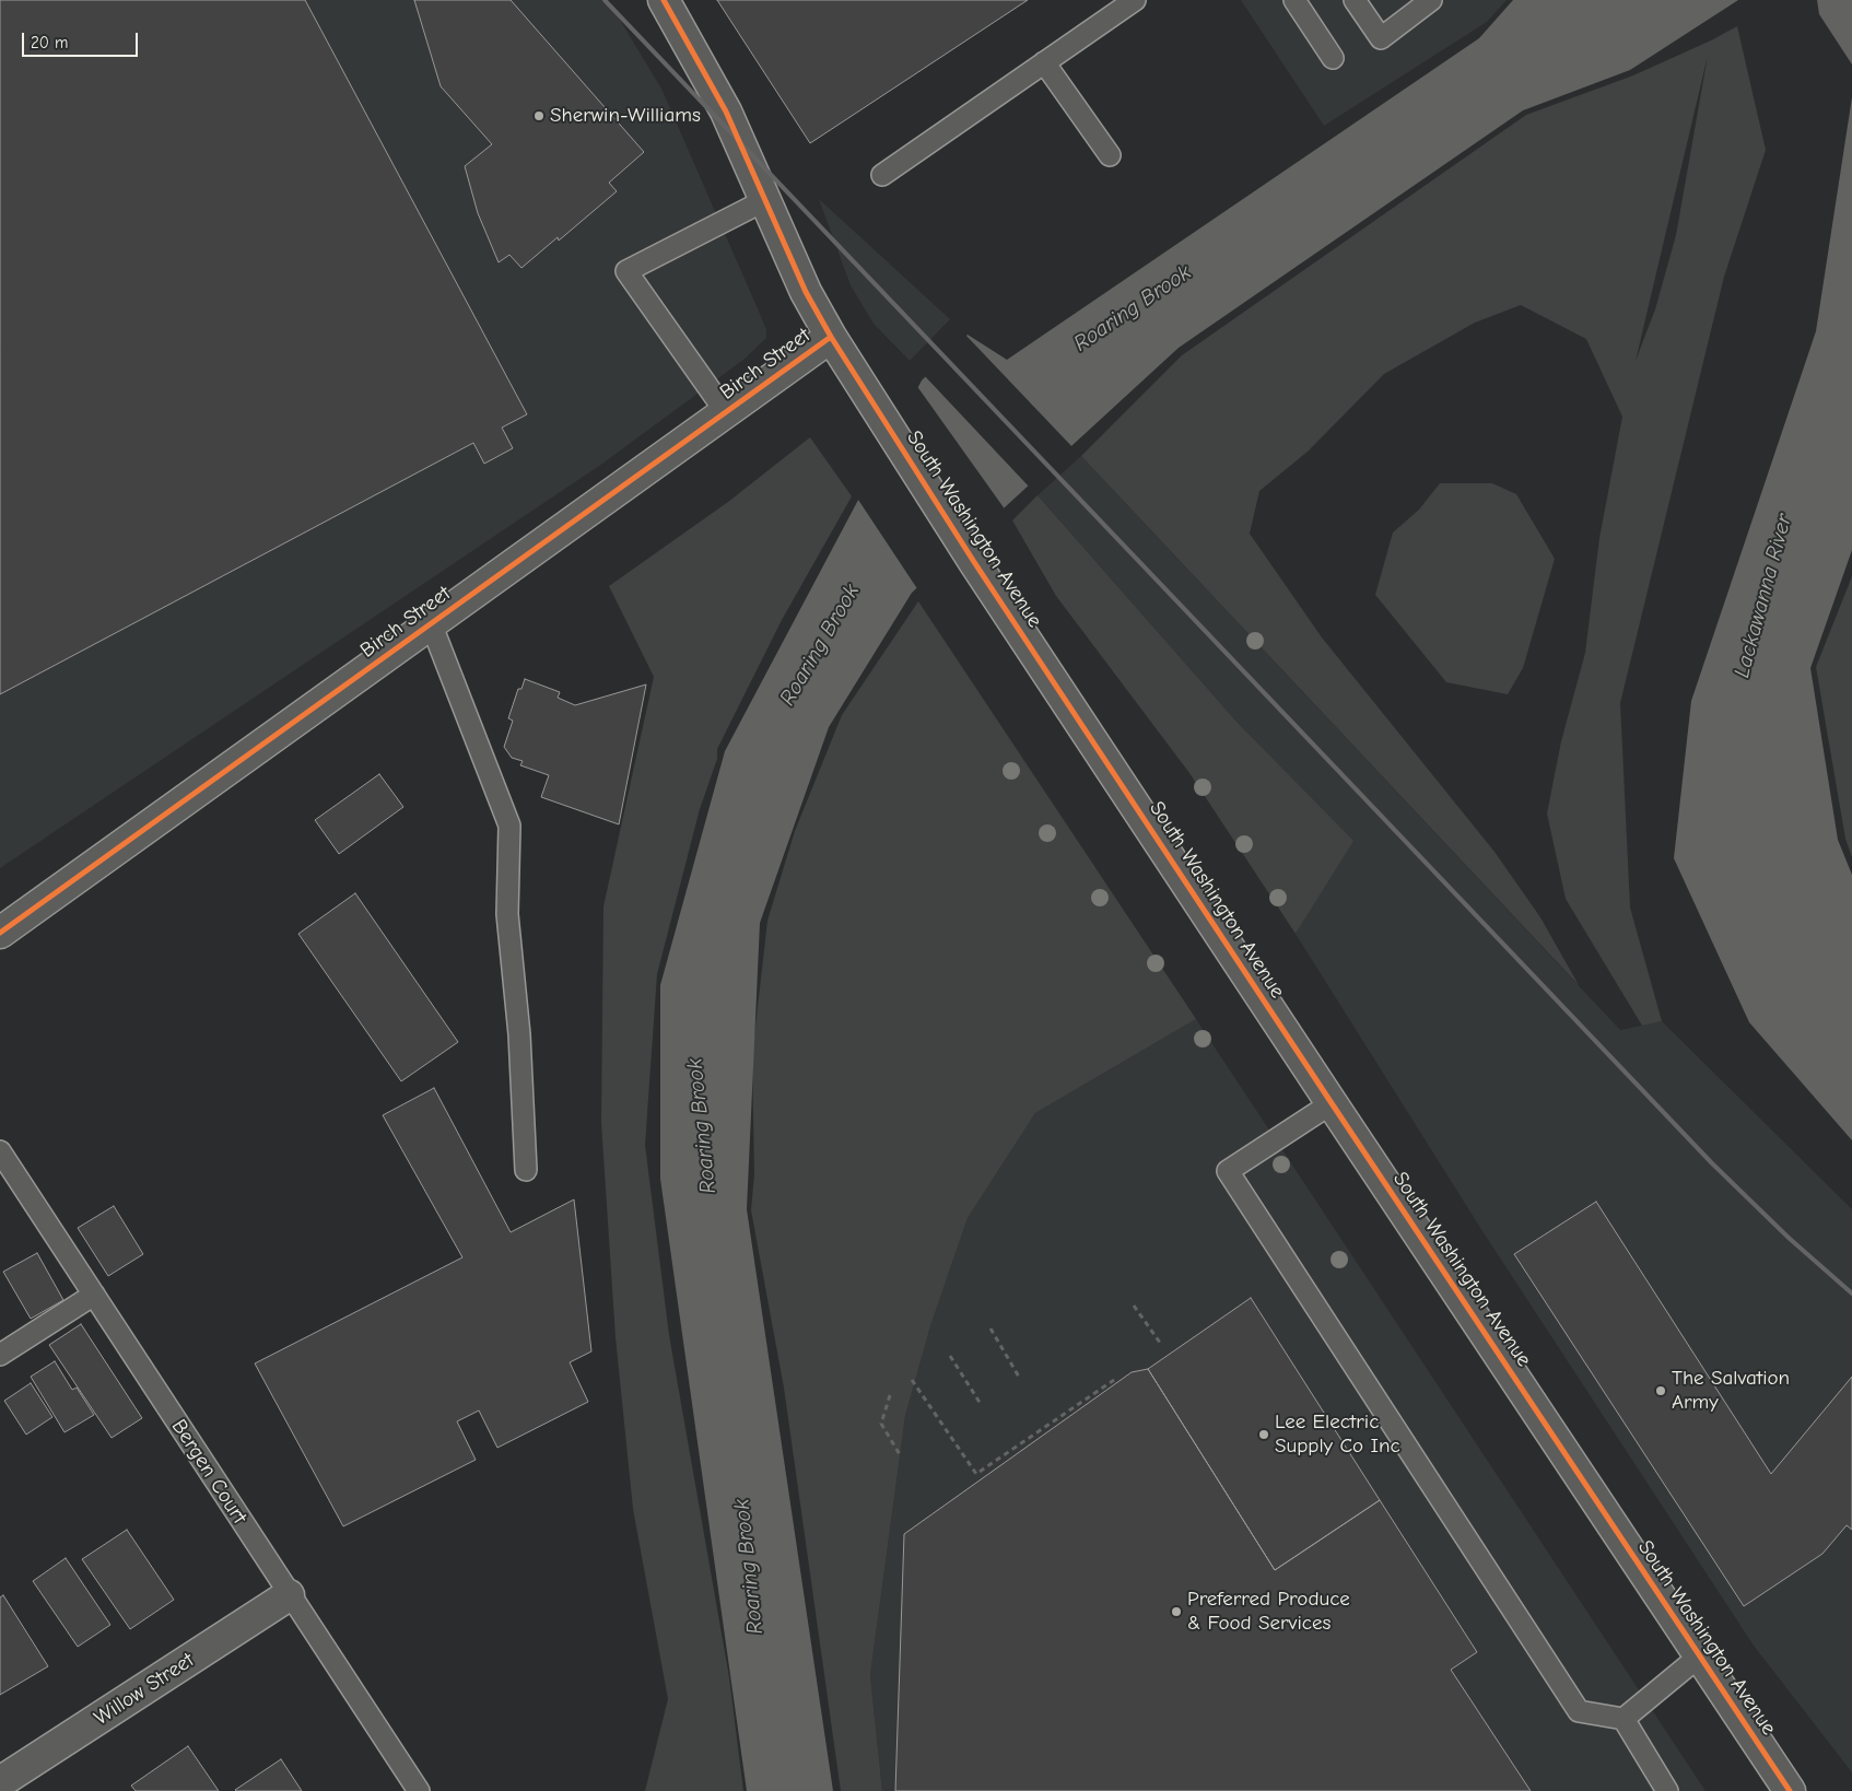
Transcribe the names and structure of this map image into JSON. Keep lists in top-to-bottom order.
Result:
{
  "streets": {
    "street": ["Birch Street", "South Washington Avenue", "Willow Street"],
    "lane": ["Bergen Court"]
  },
  "crossings": [
    ["Birch Street", "South Washington Avenue"],
    ["Bergen Court", "Willow Street"]
  ],
  "water": ["Roaring Brook", "Lackawanna River"],
  "places": [
    "Sherwin-Williams",
    "The Salvation Army",
    "Lee Electric Supply Co Inc",
    "Preferred Produce & Food Services"
  ],
  "scale_bar": "20 m"
}
